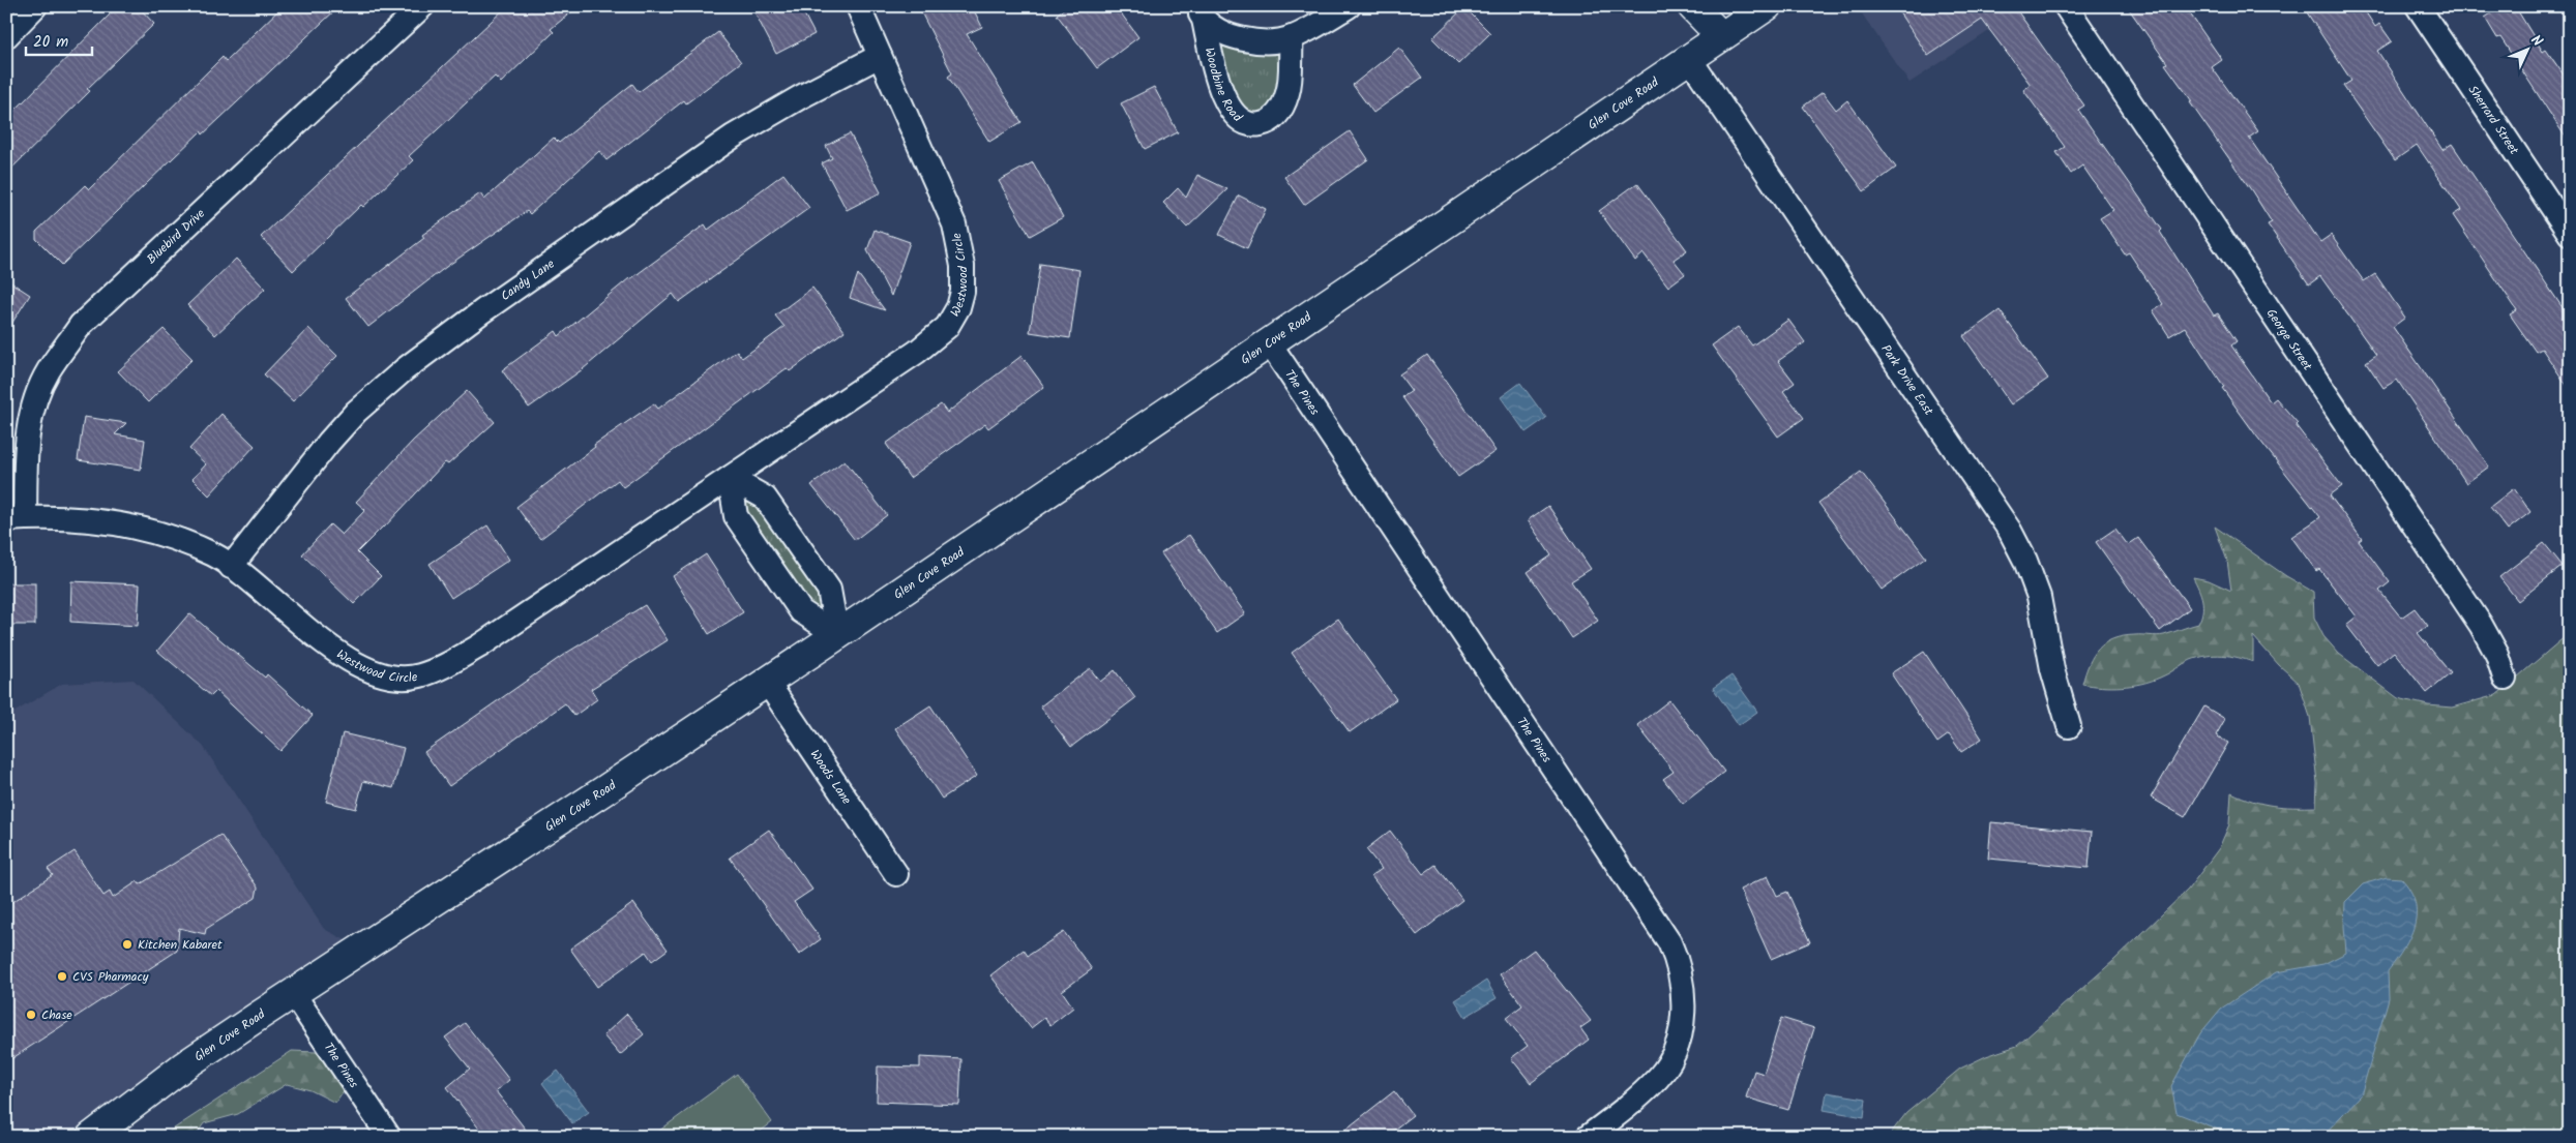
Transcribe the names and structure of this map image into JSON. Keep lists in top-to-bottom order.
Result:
{
  "streets": {
    "main road": ["Glen Cove Road"],
    "street": [
      "Woodbine Road",
      "Sherrard Street",
      "Bluebird Drive",
      "Westwood Circle",
      "Candy Lane",
      "George Street",
      "Park Drive East",
      "The Pines",
      "Woods Lane"
    ]
  },
  "crossings": [
    ["Glen Cove Road", "Park Drive East"],
    ["Glen Cove Road", "The Pines"],
    ["Glen Cove Road", "Woods Lane"],
    ["Bluebird Drive", "Westwood Circle"],
    ["Westwood Circle", "Candy Lane"]
  ],
  "places": ["Kitchen Kabaret", "CVS Pharmacy", "Chase"],
  "scale_bar": "20 m",
  "north": "top right"
}
